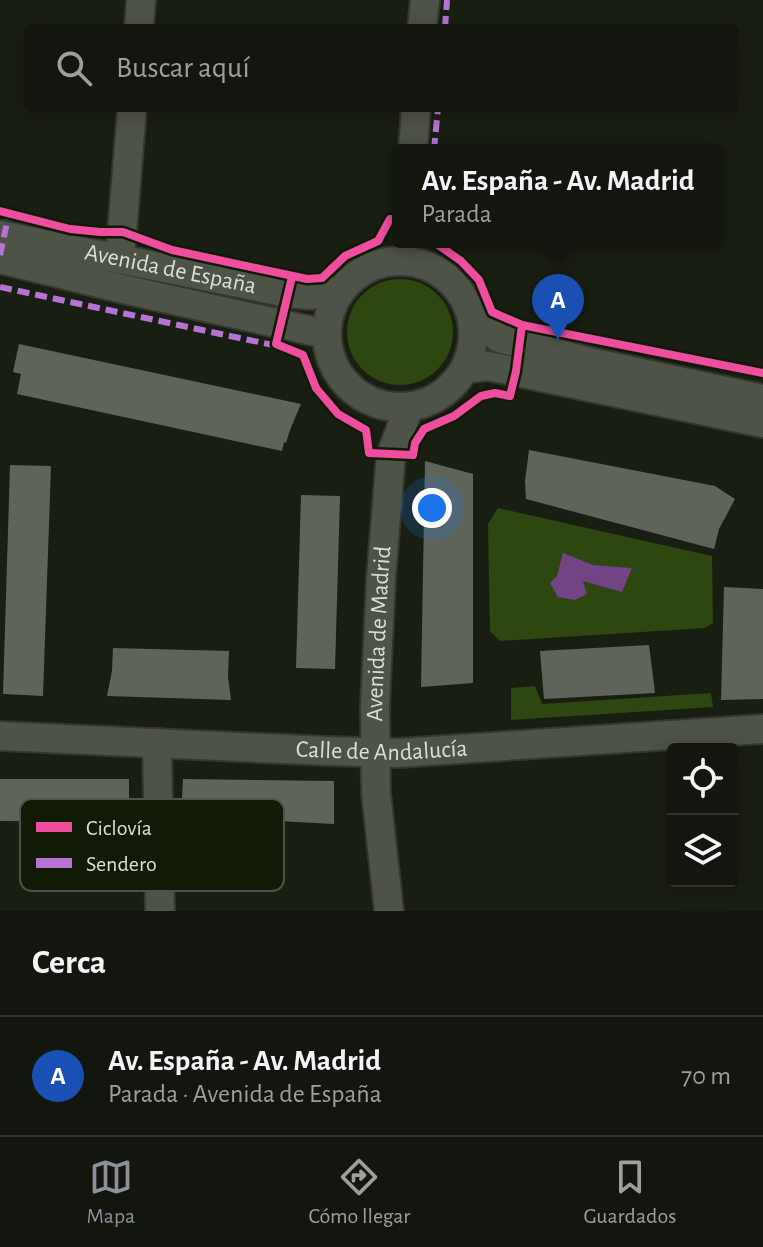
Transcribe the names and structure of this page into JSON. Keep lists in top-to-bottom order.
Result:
{
  "streets": {
    "street": ["Avenida de España", "Avenida de Madrid", "Calle de Andalucía"]
  },
  "crossings": [
    ["Avenida de España", "Avenida de Madrid"],
    ["Avenida de Madrid", "Calle de Andalucía"]
  ],
  "legend": ["Ciclovía", "Sendero"],
  "page": {
    "search": "Buscar aquí",
    "popup": ["Av. España - Av. Madrid", "Parada"],
    "pins": "A",
    "heading": "Cerca",
    "list": [
      {
        "mark": "A",
        "name": "Av. España - Av. Madrid",
        "note": "Parada · Avenida de España",
        "value": "70 m"
      }
    ],
    "nav": ["Mapa", "Cómo llegar", "Guardados"]
  }
}
